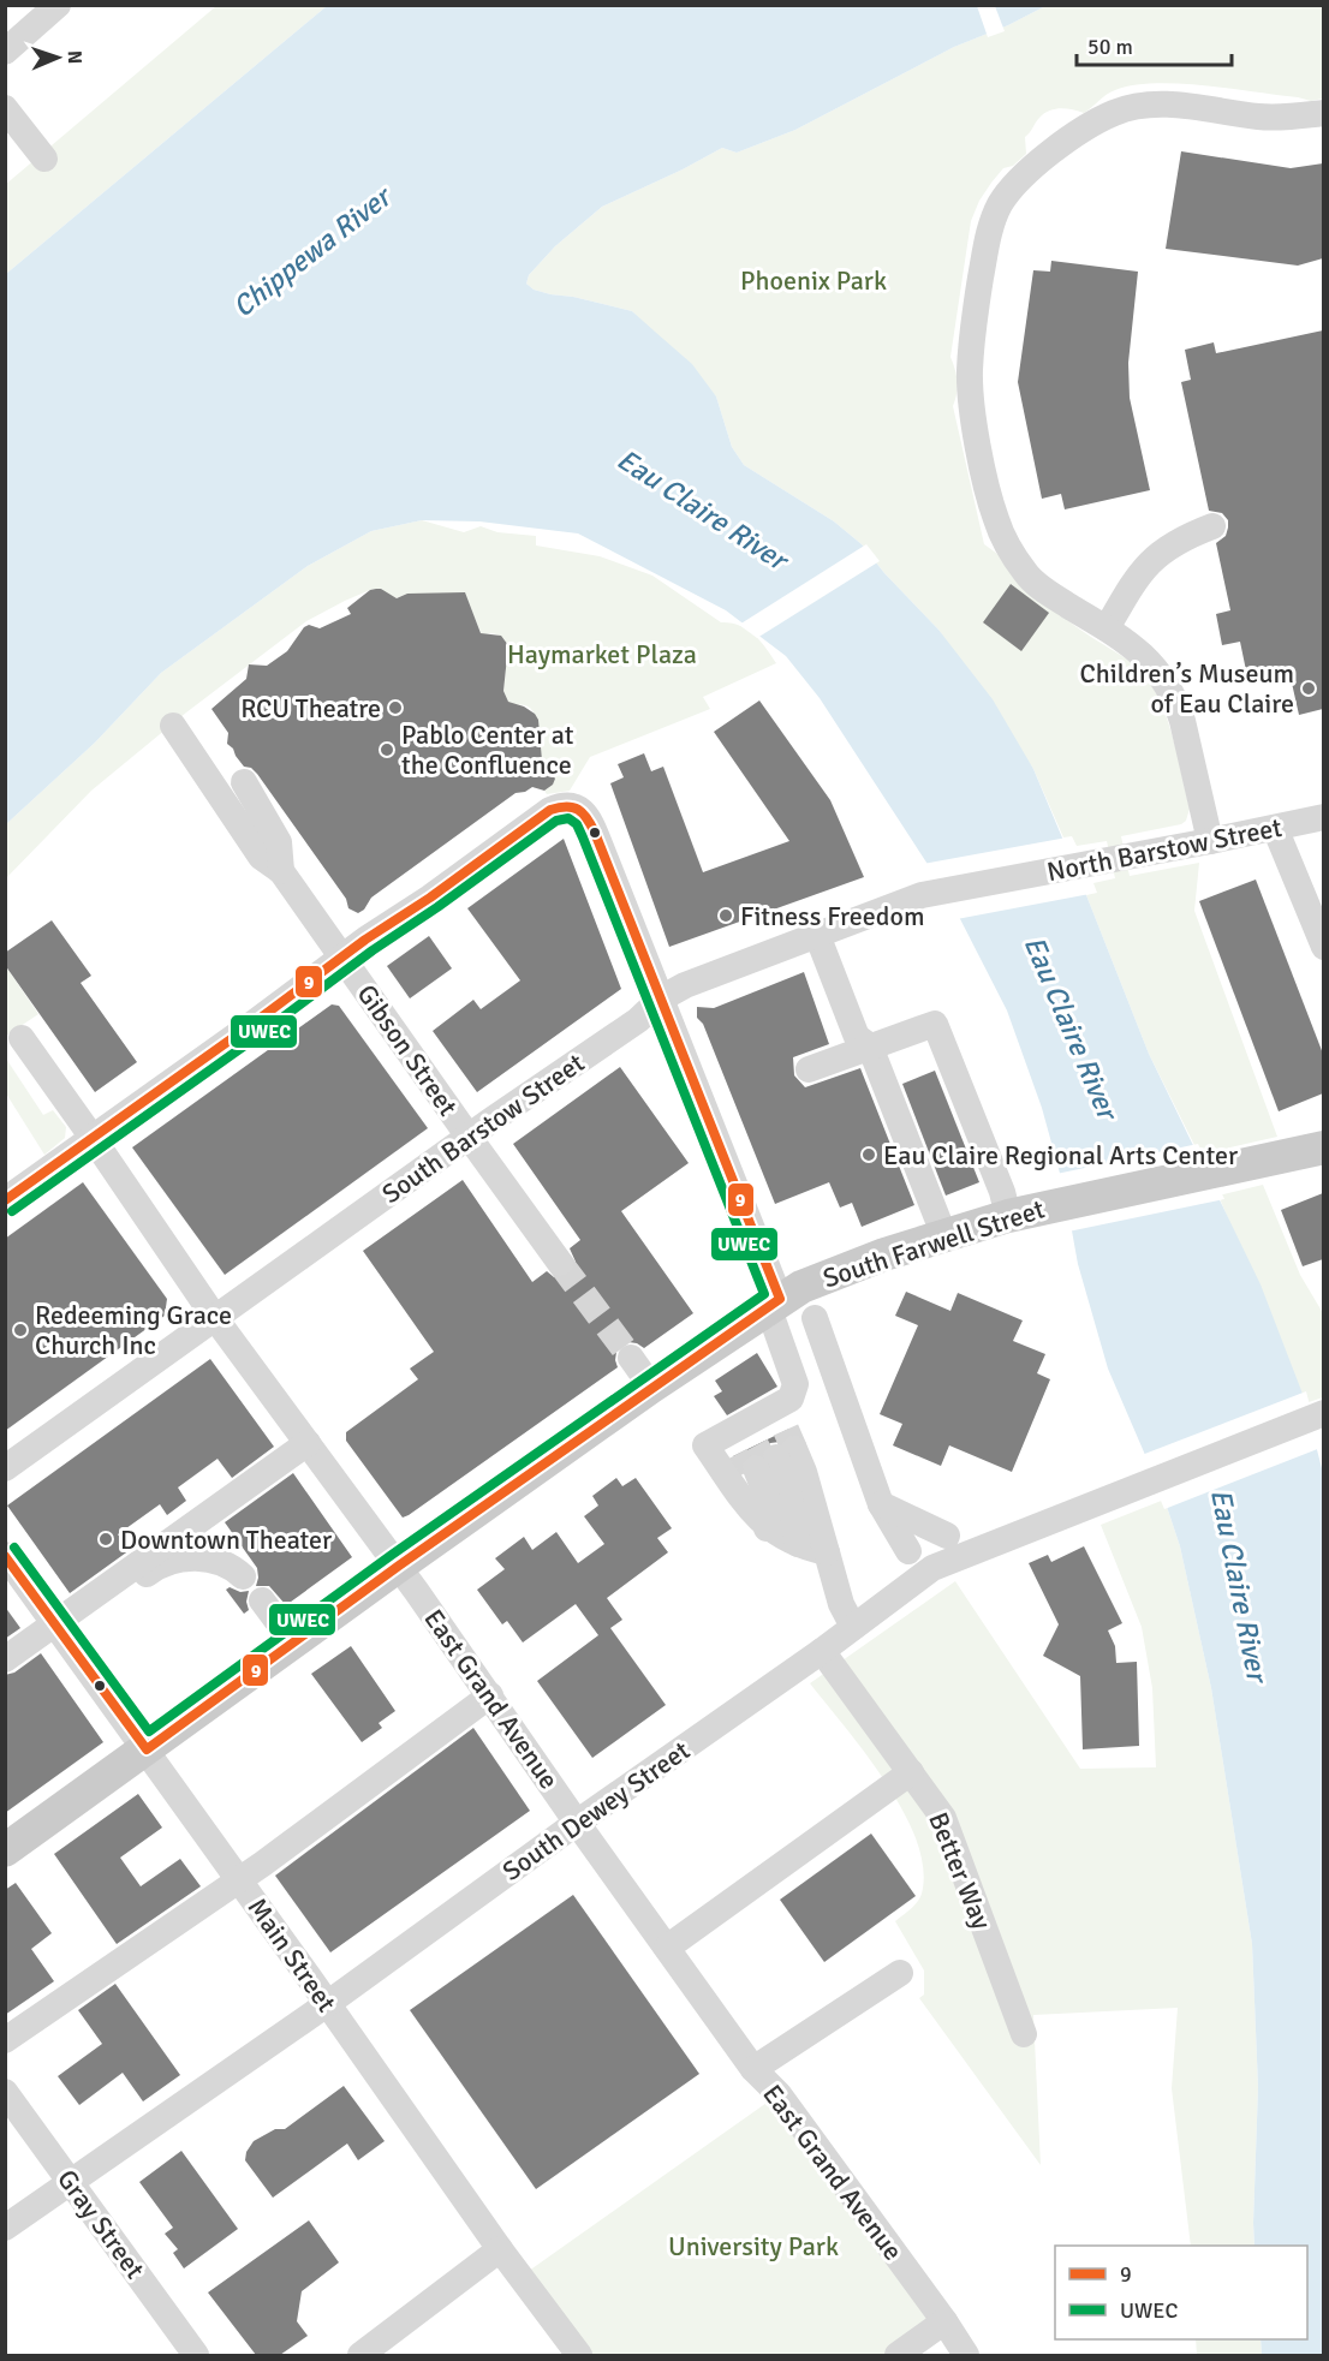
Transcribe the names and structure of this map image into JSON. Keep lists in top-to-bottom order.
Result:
{
  "streets": {
    "main road": ["South Farwell Street"],
    "street": [
      "North Barstow Street",
      "Gibson Street",
      "South Barstow Street",
      "East Grand Avenue",
      "South Dewey Street",
      "Better Way",
      "Main Street",
      "Gray Street"
    ]
  },
  "crossings": [
    ["North Barstow Street", "South Barstow Street"],
    ["Gibson Street", "South Barstow Street"],
    ["South Barstow Street", "East Grand Avenue"],
    ["South Farwell Street", "East Grand Avenue"],
    ["South Farwell Street", "Main Street"],
    ["East Grand Avenue", "South Dewey Street"],
    ["South Dewey Street", "Better Way"],
    ["South Dewey Street", "Main Street"],
    ["South Dewey Street", "Gray Street"]
  ],
  "water": ["Chippewa River", "Eau Claire River"],
  "parks": ["Phoenix Park", "Haymarket Plaza", "University Park"],
  "places": [
    "Children’s Museum of Eau Claire",
    "RCU Theatre",
    "Pablo Center at the Confluence",
    "Fitness Freedom",
    "Eau Claire Regional Arts Center",
    "Redeeming Grace Church Inc",
    "Downtown Theater"
  ],
  "lines": ["transit line 9", "transit line UWEC"],
  "legend": ["9", "UWEC"],
  "scale_bar": "50 m",
  "north": "right"
}
